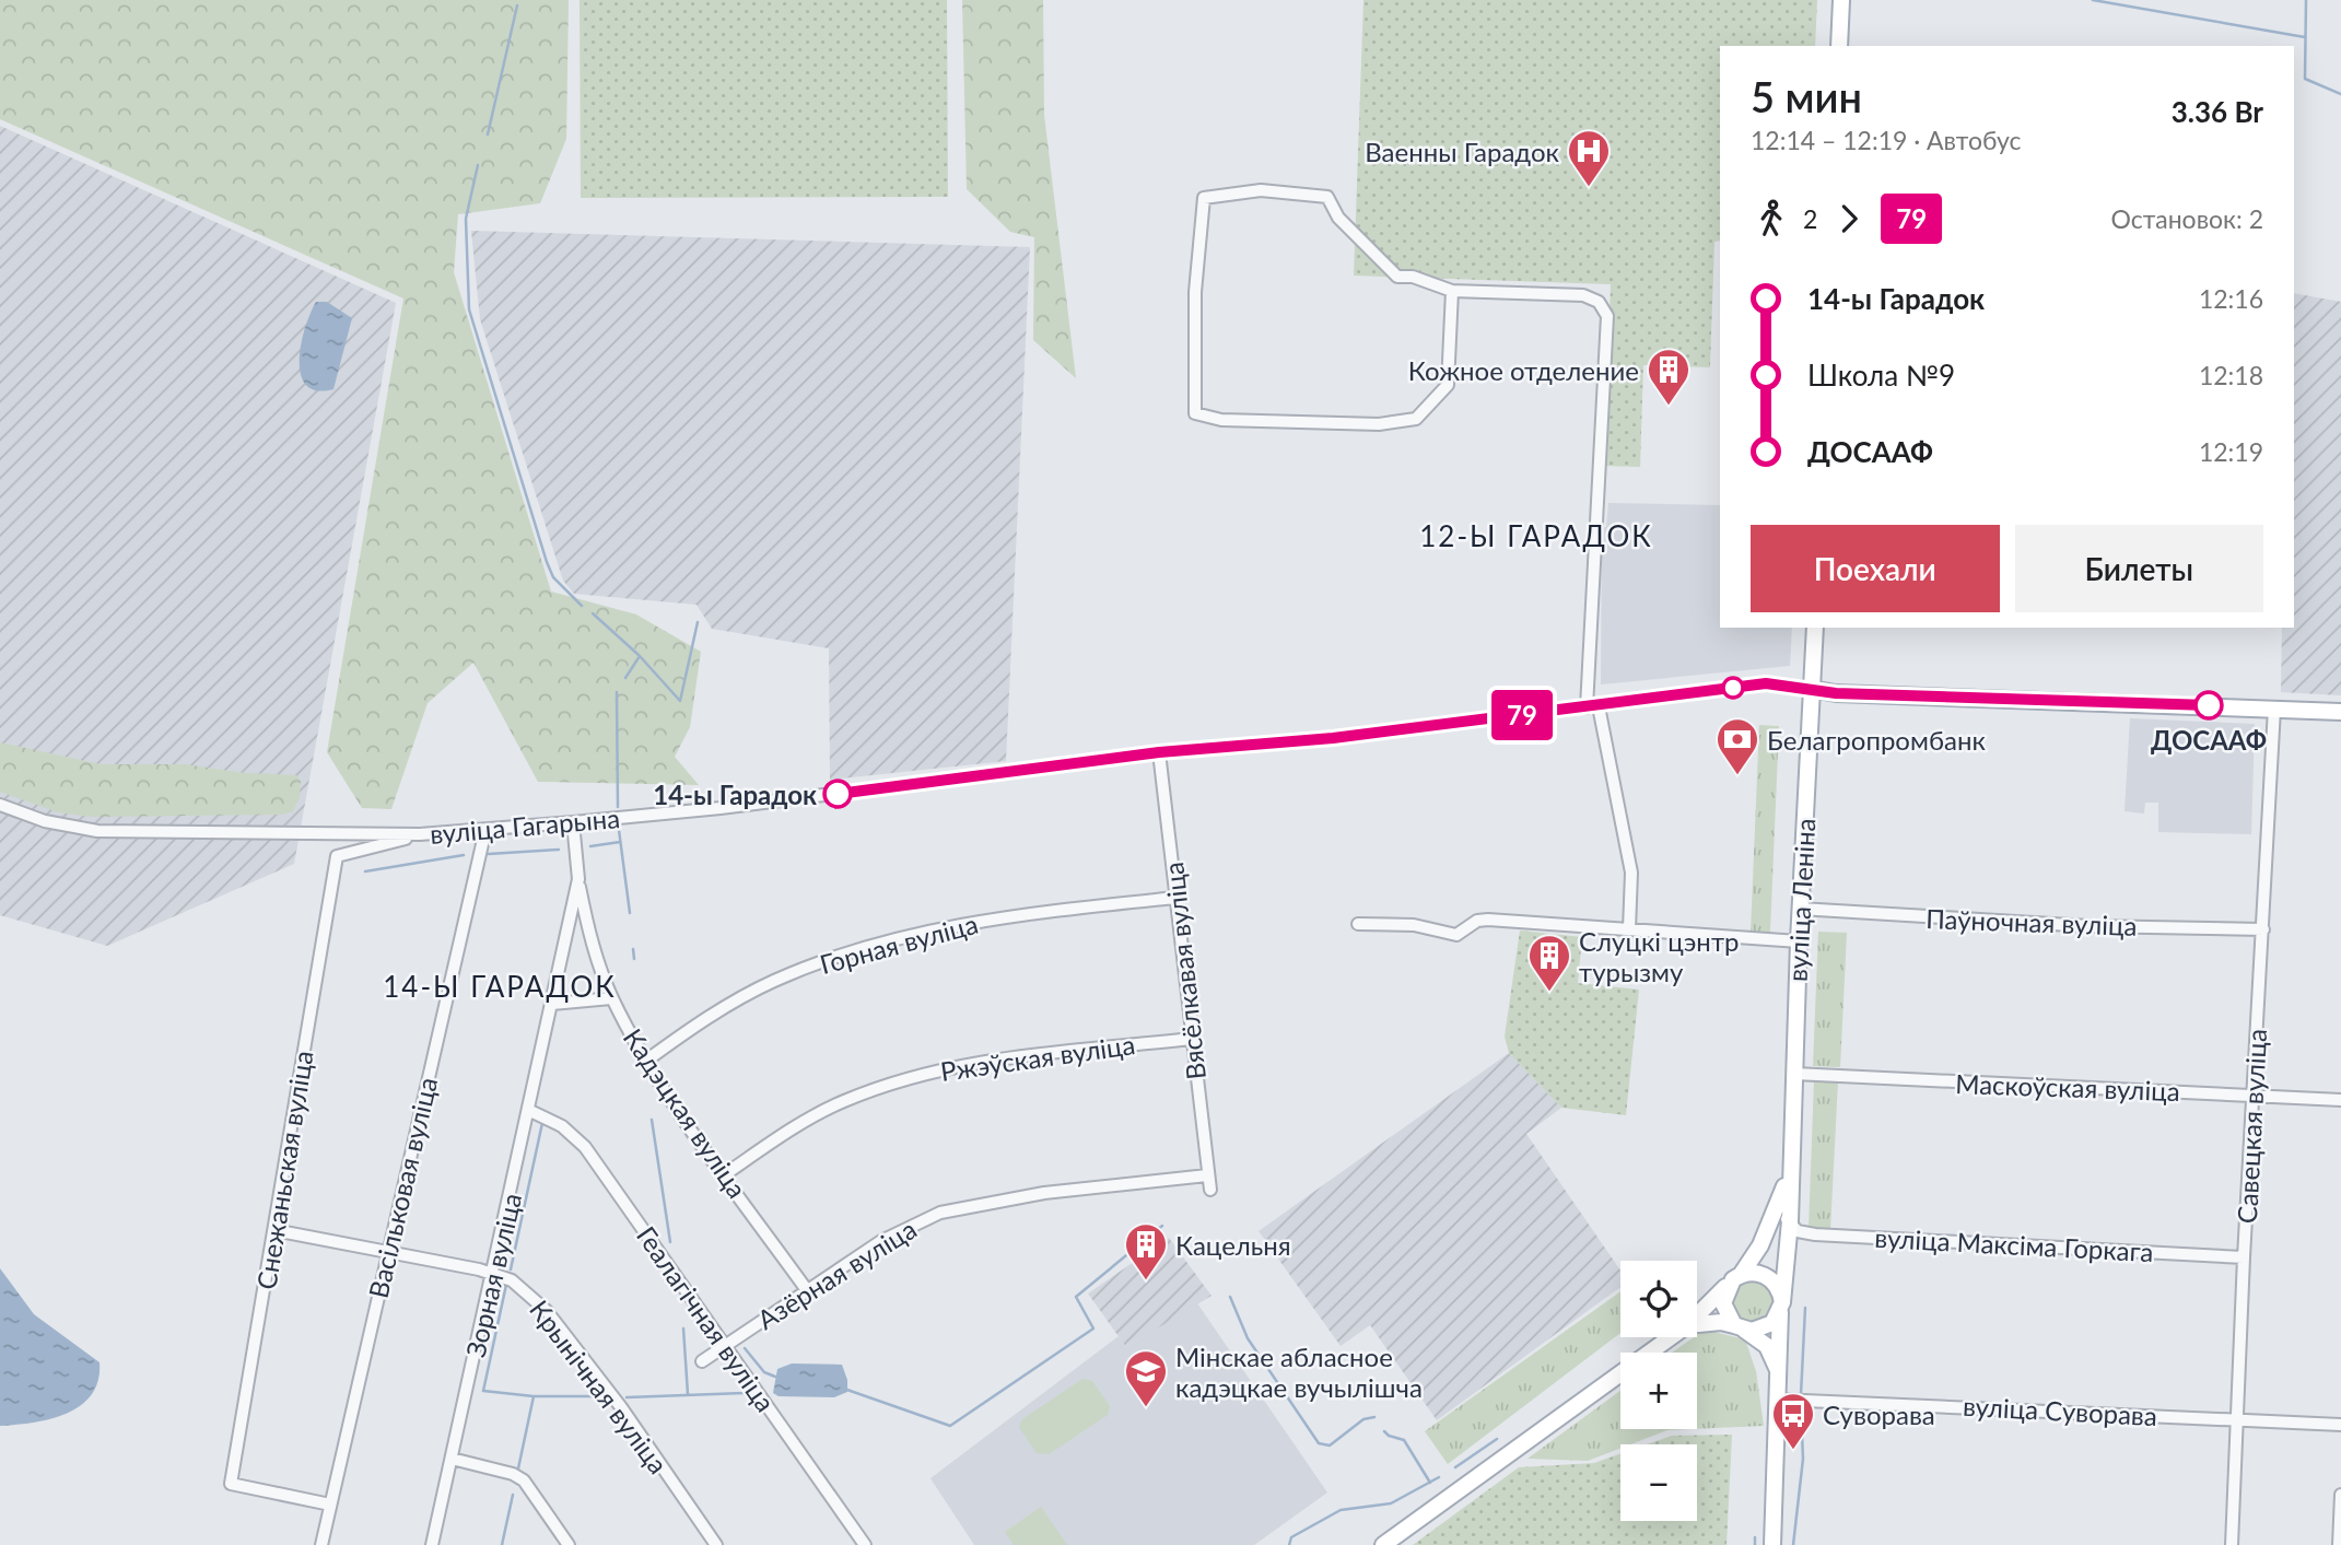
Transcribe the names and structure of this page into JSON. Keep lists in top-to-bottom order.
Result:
{
  "streets": {
    "main road": ["вуліца Гагарына", "вуліца Леніна"],
    "street": [
      "Паўночная вуліца",
      "Горная вуліца",
      "Вясёлкавая вуліца",
      "Ржэўская вуліца",
      "Маскоўская вуліца",
      "Кадэцкая вуліца",
      "Савецкая вуліца",
      "Снежаньская вуліца",
      "Васільковая вуліца",
      "вуліца Максіма Горкага",
      "Азёрная вуліца",
      "Зорная вуліца",
      "Геалагічная вуліца",
      "Крынічная вуліца",
      "вуліца Суворава"
    ]
  },
  "crossings": [
    ["вуліца Гагарына", "вуліца Леніна"],
    ["вуліца Гагарына", "Вясёлкавая вуліца"],
    ["вуліца Гагарына", "Савецкая вуліца"],
    ["вуліца Гагарына", "Снежаньская вуліца"],
    ["вуліца Гагарына", "Васільковая вуліца"],
    ["вуліца Гагарына", "Зорная вуліца"],
    ["вуліца Леніна", "Паўночная вуліца"],
    ["вуліца Леніна", "Маскоўская вуліца"],
    ["вуліца Леніна", "вуліца Максіма Горкага"],
    ["вуліца Леніна", "вуліца Суворава"],
    ["Паўночная вуліца", "Савецкая вуліца"],
    ["Горная вуліца", "Вясёлкавая вуліца"],
    ["Горная вуліца", "Кадэцкая вуліца"],
    ["Вясёлкавая вуліца", "Ржэўская вуліца"],
    ["Вясёлкавая вуліца", "Азёрная вуліца"],
    ["Ржэўская вуліца", "Кадэцкая вуліца"],
    ["Маскоўская вуліца", "Савецкая вуліца"],
    ["Кадэцкая вуліца", "Азёрная вуліца"],
    ["Кадэцкая вуліца", "Зорная вуліца"],
    ["Савецкая вуліца", "вуліца Максіма Горкага"],
    ["Савецкая вуліца", "вуліца Суворава"],
    ["Снежаньская вуліца", "Васільковая вуліца"],
    ["Снежаньская вуліца", "Крынічная вуліца"],
    ["Васільковая вуліца", "Крынічная вуліца"],
    ["Азёрная вуліца", "Геалагічная вуліца"],
    ["Зорная вуліца", "Геалагічная вуліца"],
    ["Зорная вуліца", "Крынічная вуліца"]
  ],
  "districts": ["12-Ы ГАРАДОК", "14-Ы ГАРАДОК"],
  "places": {
    "hospital": ["Ваенны Гарадок"],
    "building": ["Кожное отделение", "Слуцкі цэнтр турызму", "Кацельня"],
    "other": ["ДОСААФ", "14-ы Гарадок"],
    "bank": ["Белагропромбанк"],
    "school or university": ["Мінскае абласное кадэцкае вучылішча"],
    "bus stop": ["Суворава"]
  },
  "lines": ["bus line 79"],
  "page": {
    "on_map": "79",
    "heading": ["5 мин", "12:14 – 12:19 · Автобус", "3.36 Br"],
    "legs": ["2", "79", "Остановок: 2"],
    "list": [
      {
        "name": "14-ы Гарадок",
        "value": "12:16"
      },
      {
        "name": "Школа №9",
        "value": "12:18"
      },
      {
        "name": "ДОСААФ",
        "value": "12:19"
      }
    ],
    "buttons": ["Поехали", "Билеты"],
    "map_buttons": ["+", "−"]
  }
}
